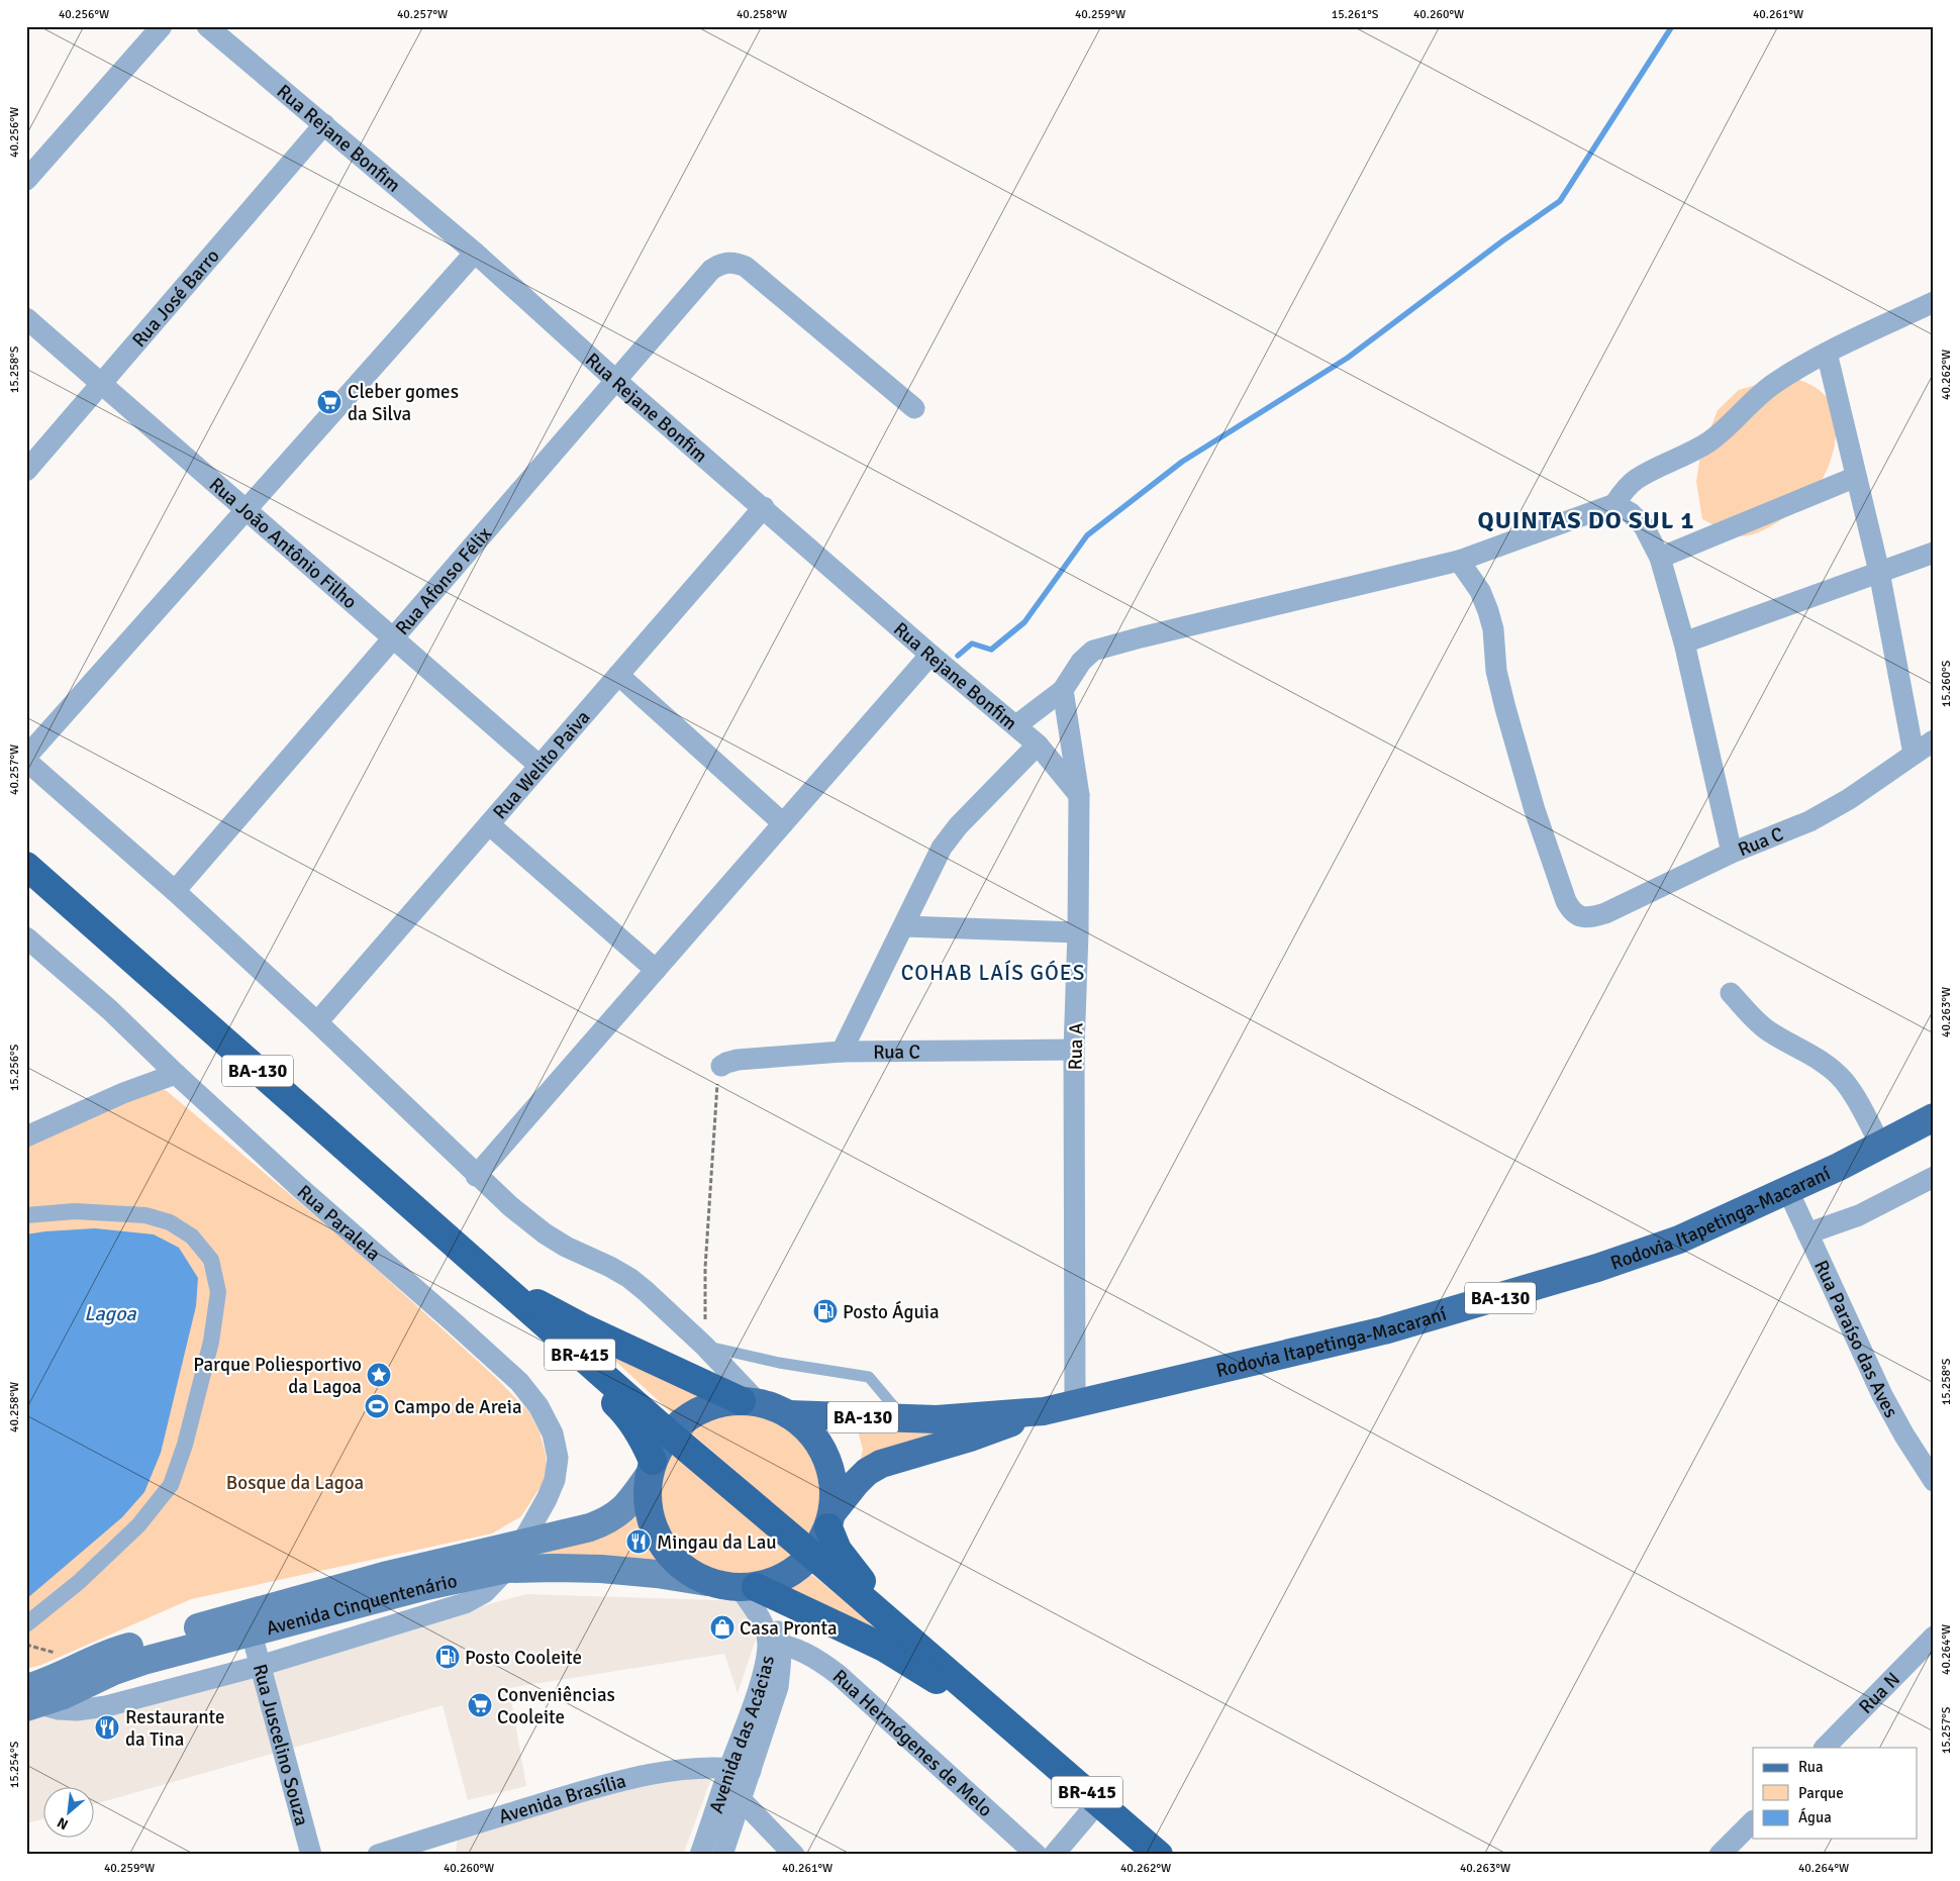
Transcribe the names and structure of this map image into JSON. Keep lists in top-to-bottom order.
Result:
{
  "streets": {
    "highway": ["BA-130", "BR-415"],
    "main road": ["Rodovia Itapetinga-Macaraní", "Avenida Cinquentenário"],
    "street": [
      "Rua Rejane Bonfim",
      "Rua José Barro",
      "Rua João Antônio Filho",
      "Rua Afonso Félix",
      "Rua Welito Paiva",
      "Rua C",
      "Rua A",
      "Rua Paralela",
      "Rua Paraíso das Aves",
      "Rua N",
      "Avenida das Acácias",
      "Rua Hermógenes de Melo",
      "Rua Juscelino Souza",
      "Avenida Brasília"
    ]
  },
  "crossings": [
    ["Rua Rejane Bonfim", "Rua José Barro"],
    ["Rua Rejane Bonfim", "Rua Afonso Félix"],
    ["Rua Rejane Bonfim", "Rua Welito Paiva"],
    ["Rua Rejane Bonfim", "Rua A"],
    ["Rua José Barro", "Rua João Antônio Filho"],
    ["Rua João Antônio Filho", "Rua Afonso Félix"],
    ["Rua João Antônio Filho", "Rua Welito Paiva"],
    ["Rua C", "Rua A"],
    ["Rua A", "Rodovia Itapetinga-Macaraní"],
    ["BA-130", "Rodovia Itapetinga-Macaraní"],
    ["BA-130", "BR-415"],
    ["Rodovia Itapetinga-Macaraní", "Rua Paraíso das Aves"],
    ["Rua Paralela", "Avenida Cinquentenário"],
    ["Rua Paralela", "Rua Juscelino Souza"],
    ["Avenida Cinquentenário", "Rua Juscelino Souza"],
    ["Avenida das Acácias", "Rua Hermógenes de Melo"],
    ["Avenida das Acácias", "Avenida Brasília"]
  ],
  "districts": ["QUINTAS DO SUL 1", "COHAB LAÍS GÓES"],
  "water": ["Lagoa"],
  "parks": ["Bosque da Lagoa"],
  "places": {
    "supermarket": ["Cleber gomes da Silva", "Conveniências Cooleite"],
    "fuel station": ["Posto Águia", "Posto Cooleite"],
    "place": ["Parque Poliesportivo da Lagoa"],
    "sports": ["Campo de Areia"],
    "restaurant": ["Mingau da Lau", "Restaurante da Tina"],
    "shop": ["Casa Pronta"]
  },
  "legend": ["Rua", "Parque", "Água"],
  "north": "bottom left",
  "coordinates": [
    "40.256°W",
    "40.257°W",
    "40.258°W",
    "40.259°W",
    "15.261°S",
    "40.260°W",
    "40.261°W",
    "15.258°S",
    "40.262°W",
    "15.260°S",
    "40.263°W",
    "15.256°S",
    "40.264°W",
    "15.257°S",
    "15.254°S"
  ]
}
